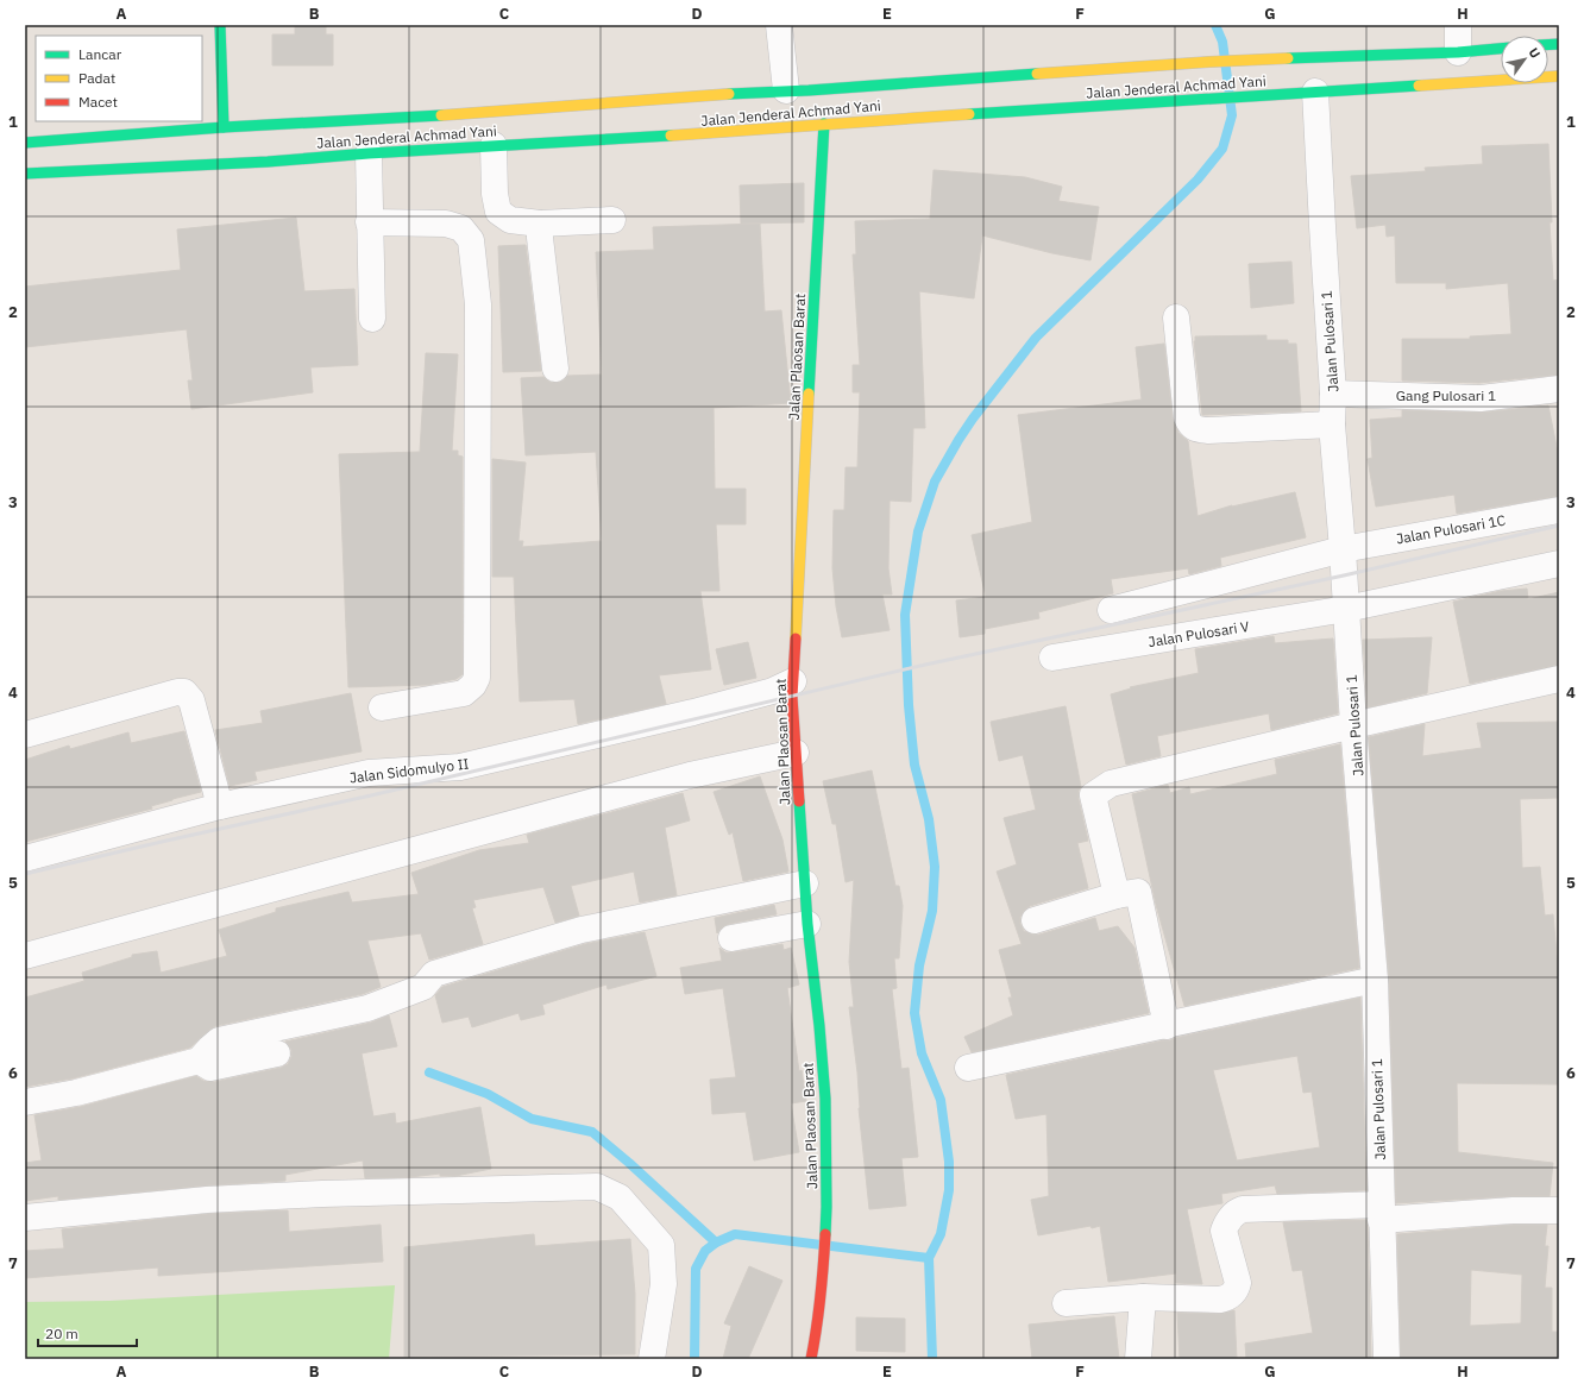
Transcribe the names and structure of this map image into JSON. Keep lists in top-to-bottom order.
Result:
{
  "streets": {
    "main road": ["Jalan Jenderal Achmad Yani", "Jalan Plaosan Barat"],
    "street": [
      "Jalan Pulosari 1",
      "Gang Pulosari 1",
      "Jalan Pulosari 1C",
      "Jalan Pulosari V",
      "Jalan Sidomulyo II"
    ]
  },
  "crossings": [
    ["Jalan Jenderal Achmad Yani", "Jalan Pulosari 1"],
    ["Jalan Jenderal Achmad Yani", "Jalan Plaosan Barat"],
    ["Jalan Pulosari 1", "Gang Pulosari 1"],
    ["Jalan Pulosari 1", "Jalan Pulosari 1C"],
    ["Jalan Pulosari 1", "Jalan Pulosari V"],
    ["Jalan Plaosan Barat", "Jalan Sidomulyo II"]
  ],
  "legend": ["Lancar", "Padat", "Macet"],
  "scale_bar": "20 m",
  "north": "top right",
  "grid": {
    "columns": [
      "A",
      "B",
      "C",
      "D",
      "E",
      "F",
      "G",
      "H"
    ],
    "rows": [
      "1",
      "2",
      "3",
      "4",
      "5",
      "6",
      "7"
    ]
  }
}
